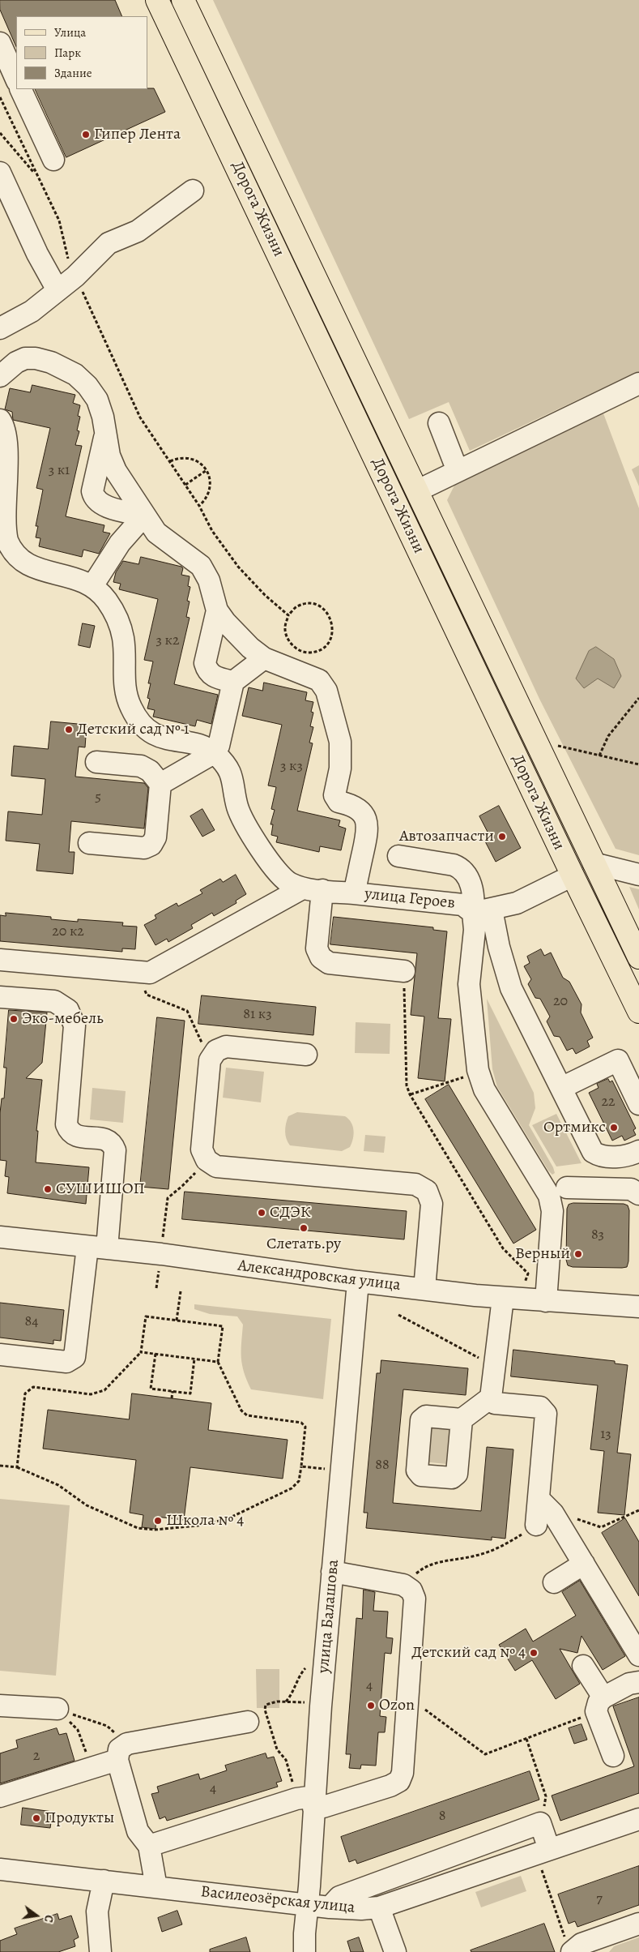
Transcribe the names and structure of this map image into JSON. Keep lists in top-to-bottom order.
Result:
{
  "streets": {
    "main road": ["Дорога Жизни"],
    "street": [
      "улица Героев",
      "Александровская улица",
      "улица Балашова",
      "Василеозёрская улица"
    ]
  },
  "crossings": [
    ["улица Героев", "Александровская улица"],
    ["Александровская улица", "улица Балашова"],
    ["улица Балашова", "Василеозёрская улица"]
  ],
  "places": [
    "Гипер Лента",
    "Детский сад № 1",
    "Автозапчасти",
    "Эко-мебель",
    "Ортмикс",
    "СУШИШОП",
    "СДЭК",
    "Слетать.ру",
    "Верный",
    "Школа № 4",
    "Детский сад № 4",
    "Ozon",
    "Продукты"
  ],
  "house_numbers": [
    "3 к1",
    "3 к2",
    "3 к3",
    "5",
    "20 к2",
    "20",
    "81 к3",
    "22",
    "83",
    "84",
    "13",
    "88",
    "4",
    "2",
    "4",
    "8",
    "7"
  ],
  "legend": ["Улица", "Парк", "Здание"],
  "north": "right"
}
